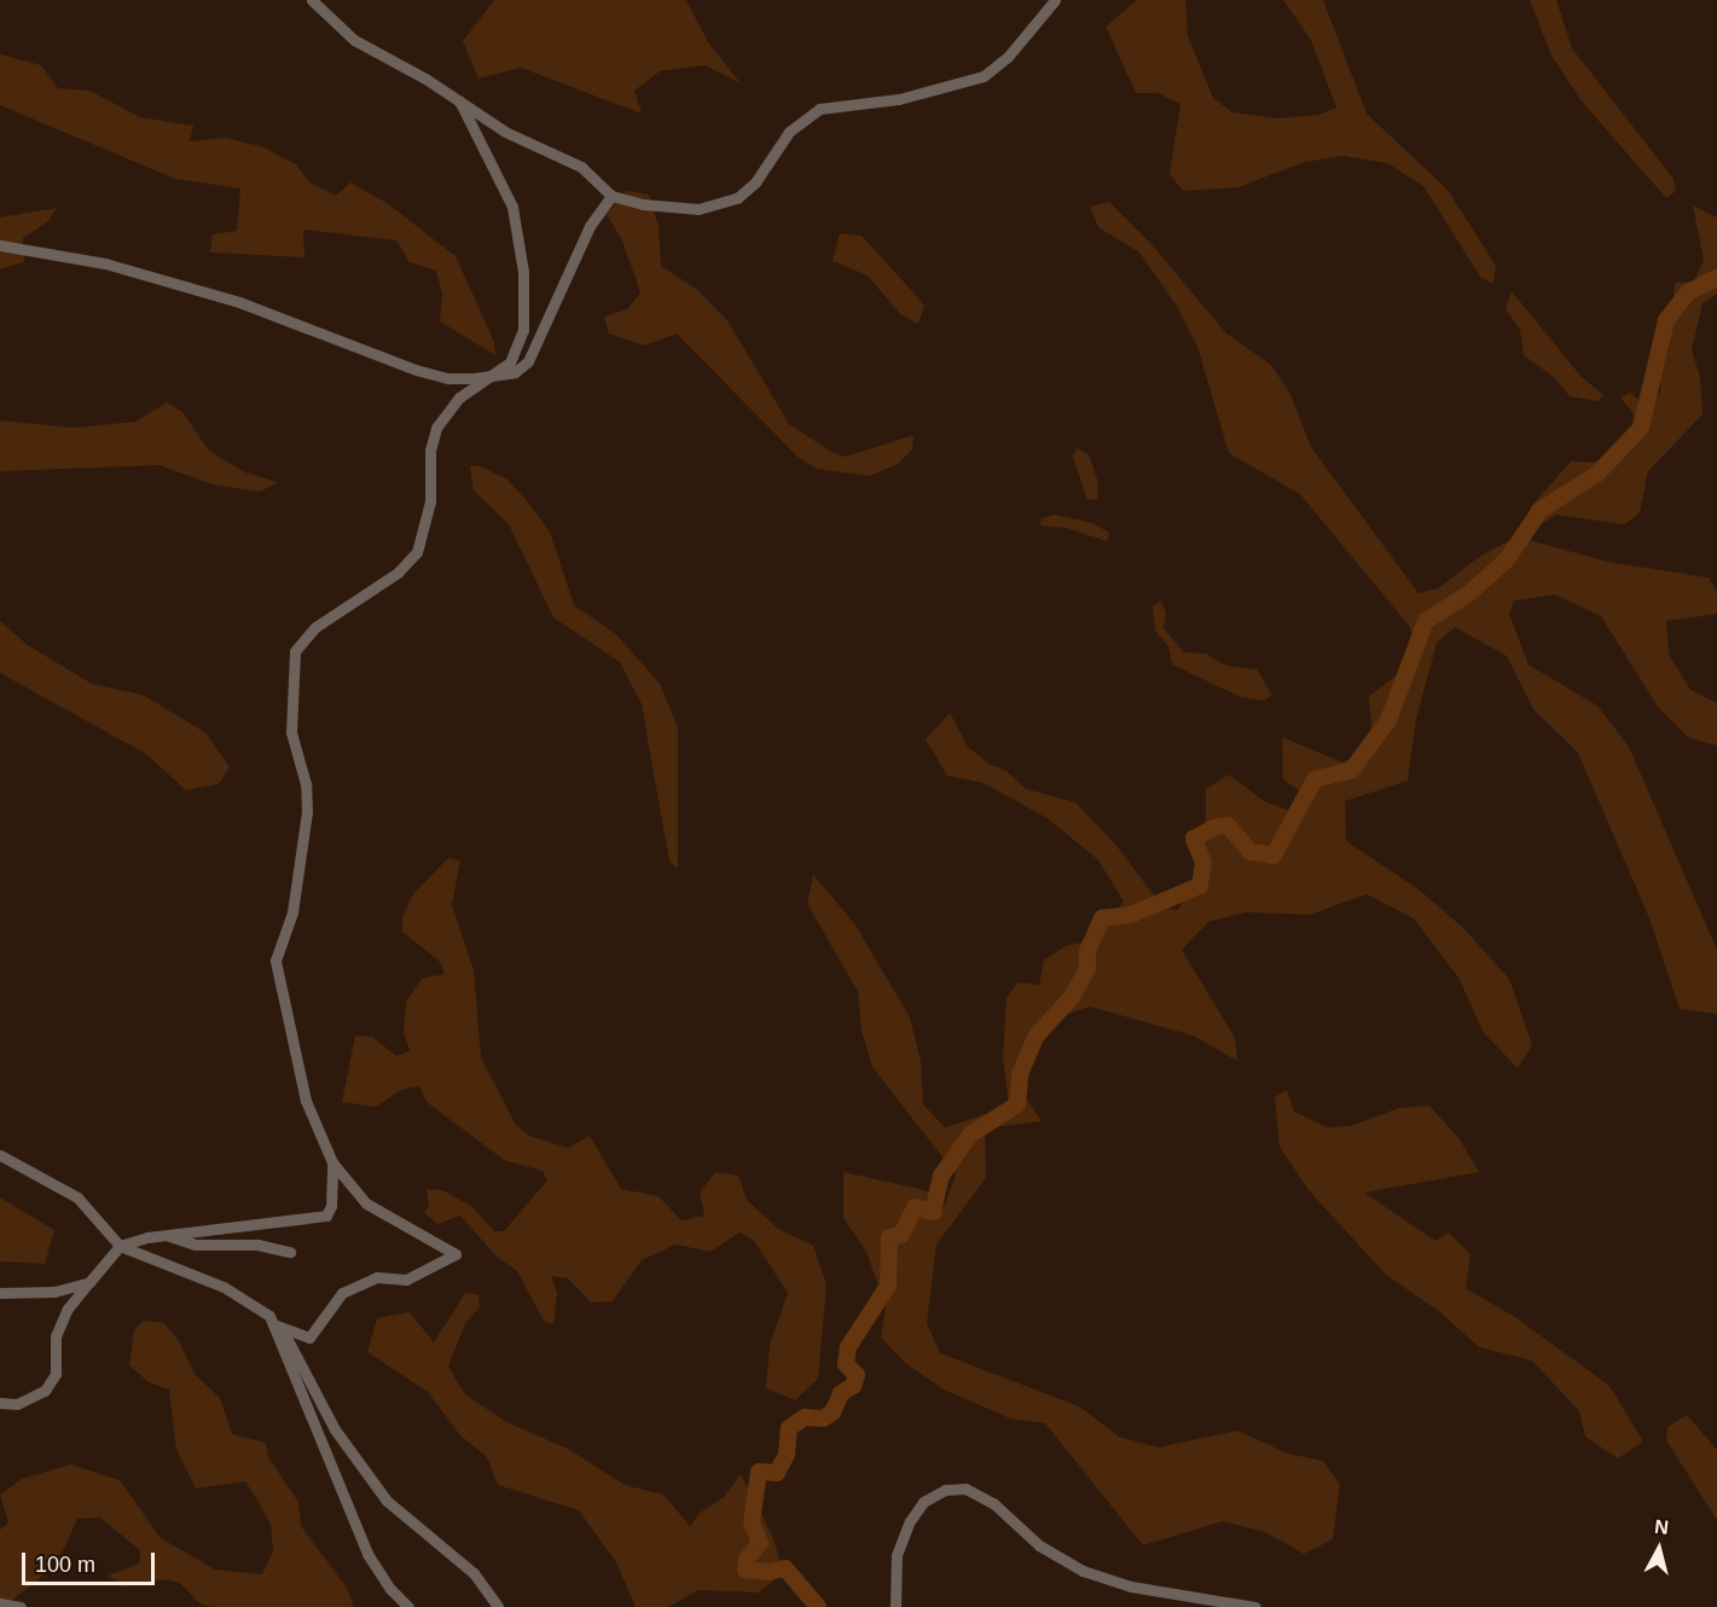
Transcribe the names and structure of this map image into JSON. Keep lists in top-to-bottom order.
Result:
{
  "scale_bar": "100 m",
  "north": "top"
}
